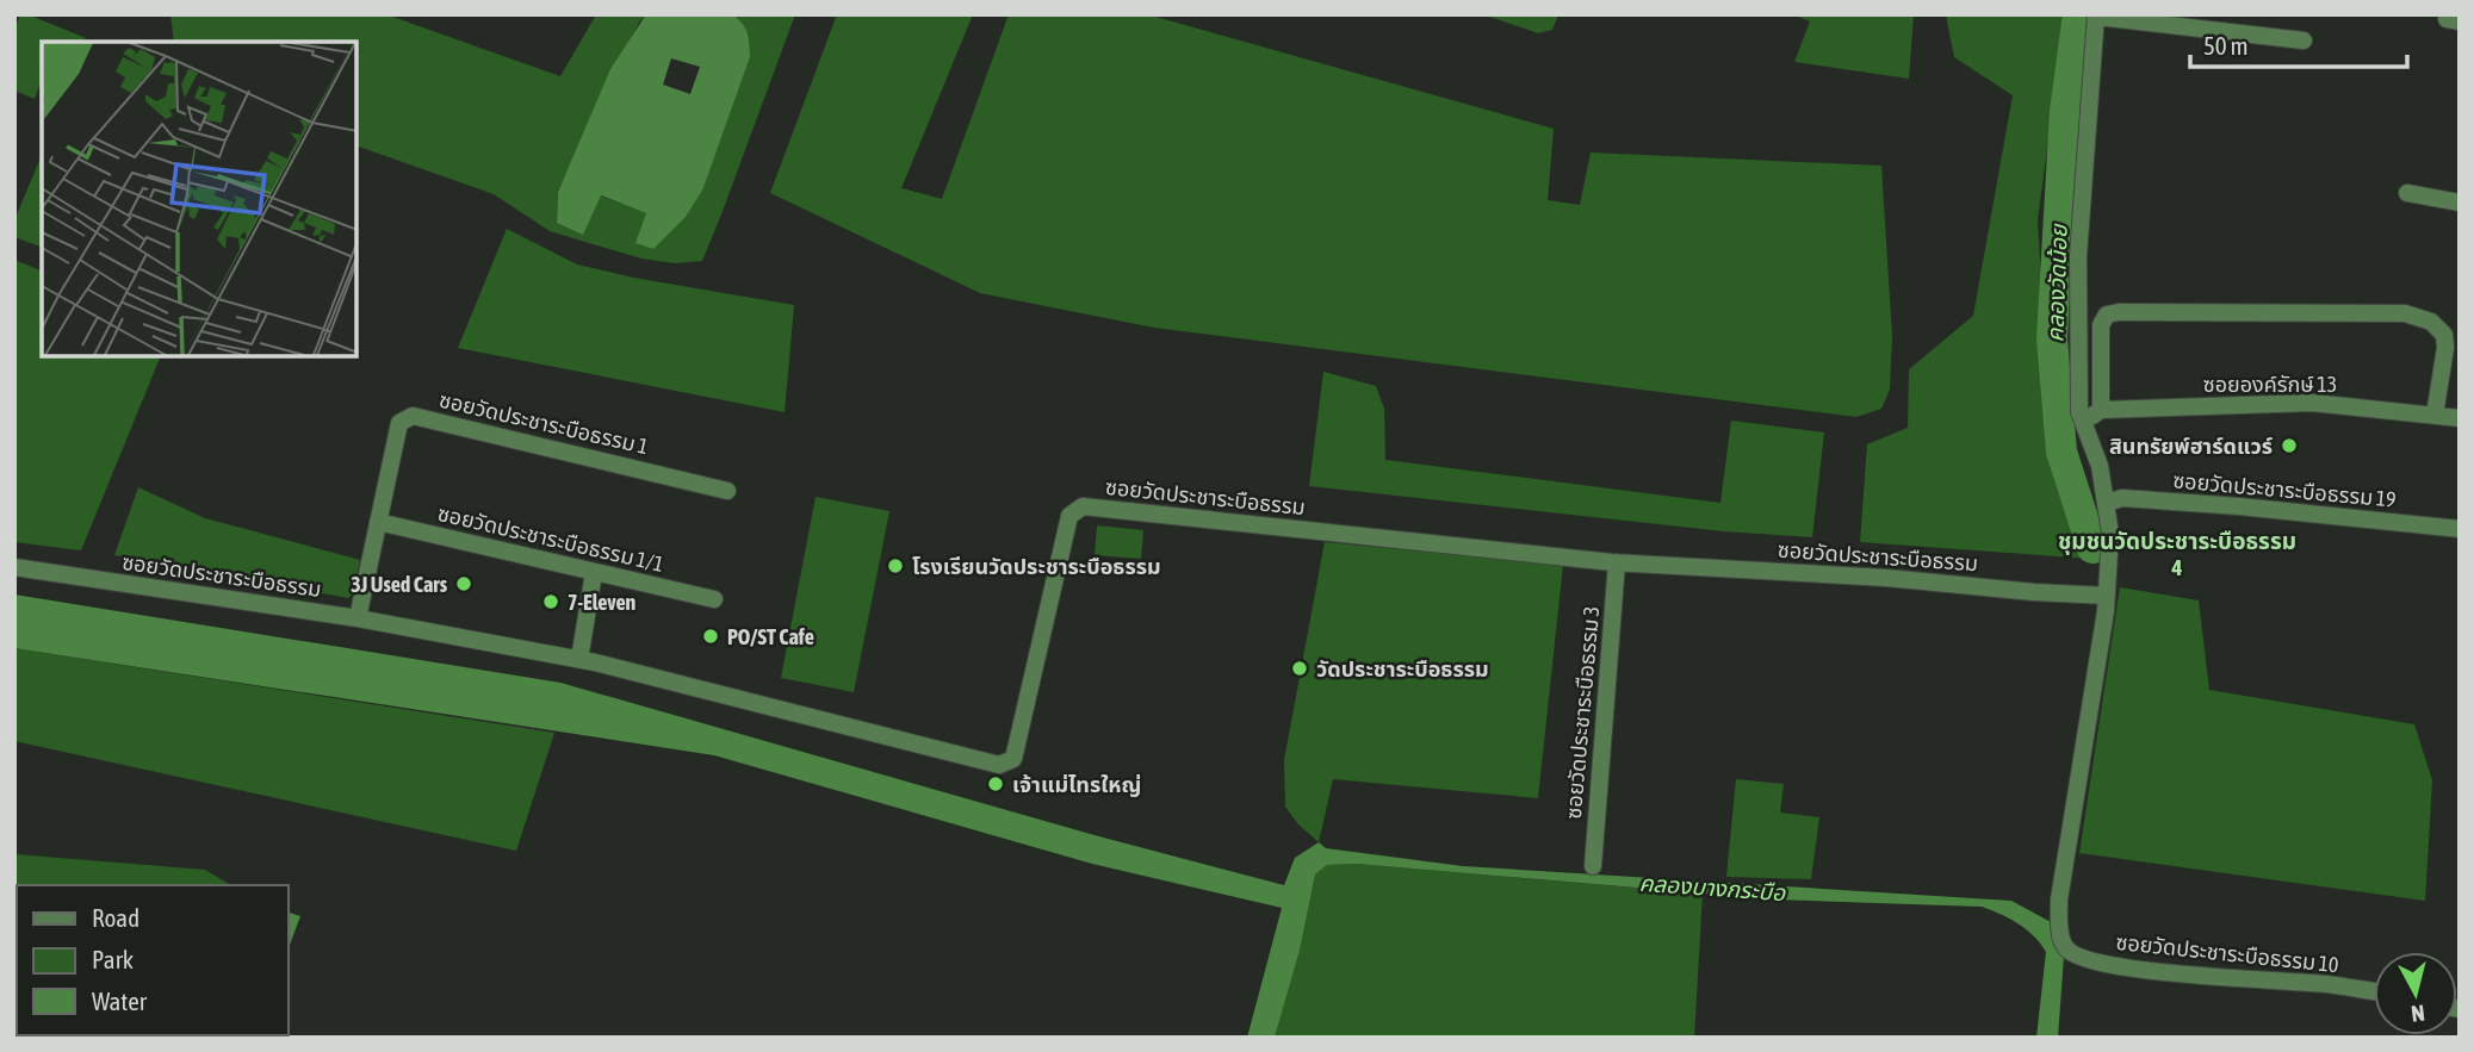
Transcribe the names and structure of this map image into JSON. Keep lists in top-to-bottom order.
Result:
{
  "streets": {
    "street": [
      "ซอยองค์รักษ์ 13",
      "ซอยวัดประชาระบือธรรม 1",
      "ซอยวัดประชาระบือธรรม 19",
      "ซอยวัดประชาระบือธรรม",
      "ซอยวัดประชาระบือธรรม 1/1",
      "ซอยวัดประชาระบือธรรม 3",
      "ซอยวัดประชาระบือธรรม 10"
    ]
  },
  "crossings": [
    ["ซอยวัดประชาระบือธรรม 1", "ซอยวัดประชาระบือธรรม"],
    ["ซอยวัดประชาระบือธรรม 1", "ซอยวัดประชาระบือธรรม 1/1"],
    ["ซอยวัดประชาระบือธรรม", "ซอยวัดประชาระบือธรรม 3"],
    ["ซอยวัดประชาระบือธรรม", "ซอยวัดประชาระบือธรรม 10"]
  ],
  "districts": ["ชุมชนวัดประชาระบือธรรม 4"],
  "water": ["คลองวัดน้อย", "คลองบางกระบือ"],
  "places": [
    "สินทรัยพ์ฮาร์ดแวร์",
    "โรงเรียนวัดประชาระบือธรรม",
    "3J Used Cars",
    "7-Eleven",
    "PO/ST Cafe",
    "วัดประชาระบือธรรม",
    "เจ้าแม่ไทรใหญ่"
  ],
  "legend": ["Road", "Park", "Water"],
  "scale_bar": "50 m",
  "north": "bottom"
}
